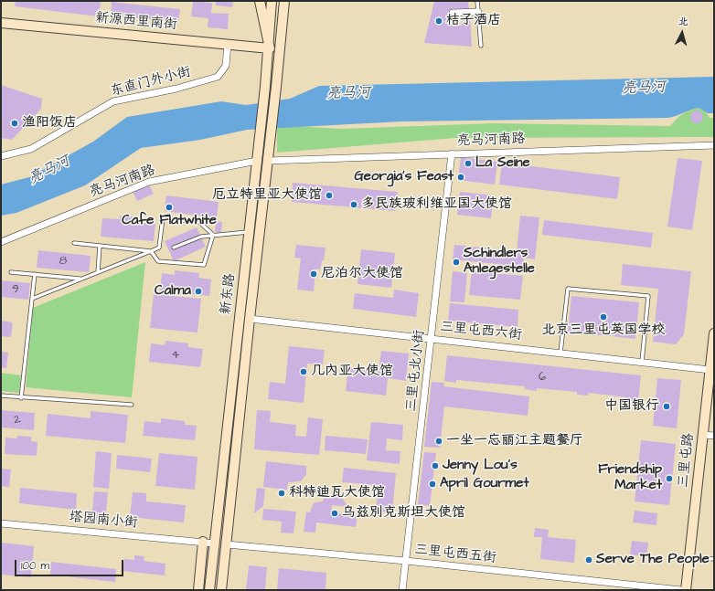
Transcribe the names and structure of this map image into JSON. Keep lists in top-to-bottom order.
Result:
{
  "streets": {
    "main road": ["新源西里南街", "新东路", "三里屯路"],
    "street": [
      "东直门外小街",
      "亮马河南路",
      "三里屯西六街",
      "三里屯北小街",
      "塔园南小街",
      "三里屯西五街"
    ]
  },
  "crossings": [
    ["新源西里南街", "东直门外小街"],
    ["新源西里南街", "新东路"],
    ["亮马河南路", "新东路"],
    ["亮马河南路", "三里屯北小街"],
    ["新东路", "三里屯西六街"],
    ["新东路", "塔园南小街"],
    ["新东路", "三里屯西五街"],
    ["三里屯西六街", "三里屯北小街"],
    ["三里屯西六街", "三里屯路"],
    ["三里屯北小街", "三里屯西五街"]
  ],
  "water": ["亮马河"],
  "places": [
    "桔子酒店",
    "渔阳饭店",
    "La Seine",
    "Georgia's Feast",
    "厄立特里亚大使馆",
    "多民族玻利维亚国大使馆",
    "Cafe Flatwhite",
    "Schindlers Anlegestelle",
    "尼泊尔大使馆",
    "Calma",
    "北京三里屯英国学校",
    "几内亚大使馆",
    "中国银行",
    "一坐一忘丽江主题餐厅",
    "Jenny Lou's",
    "Friendship Market",
    "April Gourmet",
    "科特迪瓦大使馆",
    "乌兹别克斯坦大使馆",
    "Serve The People"
  ],
  "house_numbers": [
    "8",
    "9",
    "4",
    "6",
    "2"
  ],
  "scale_bar": "100 m",
  "north": "top"
}
